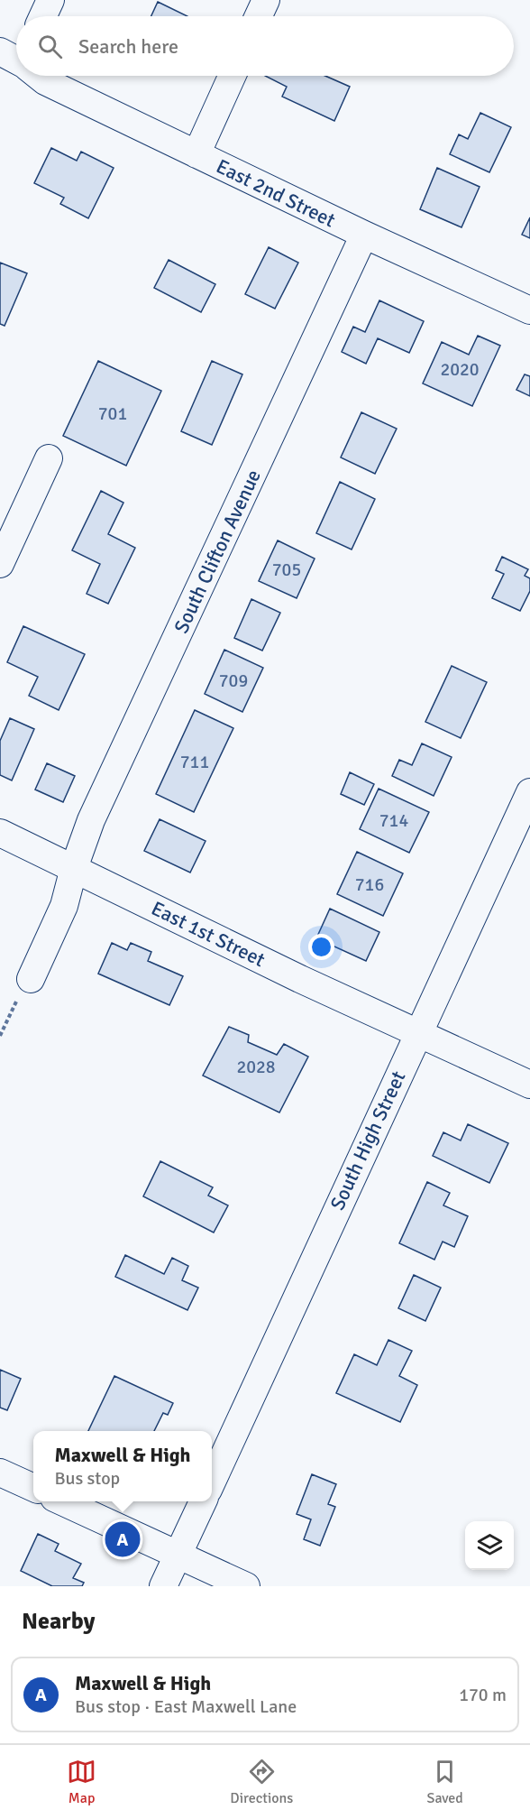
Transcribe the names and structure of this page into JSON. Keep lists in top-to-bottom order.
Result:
{
  "streets": {
    "street": [
      "East 2nd Street",
      "South Clifton Avenue",
      "East 1st Street",
      "South High Street"
    ]
  },
  "crossings": [
    ["East 2nd Street", "South Clifton Avenue"],
    ["South Clifton Avenue", "East 1st Street"],
    ["East 1st Street", "South High Street"]
  ],
  "house_numbers": [
    "2020",
    "701",
    "705",
    "709",
    "711",
    "714",
    "716",
    "2028"
  ],
  "page": {
    "search": "Search here",
    "popup": ["Maxwell & High", "Bus stop"],
    "pins": "A",
    "heading": "Nearby",
    "list": [
      {
        "mark": "A",
        "name": "Maxwell & High",
        "note": "Bus stop · East Maxwell Lane",
        "value": "170 m"
      }
    ],
    "nav": ["Map", "Directions", "Saved"]
  }
}
